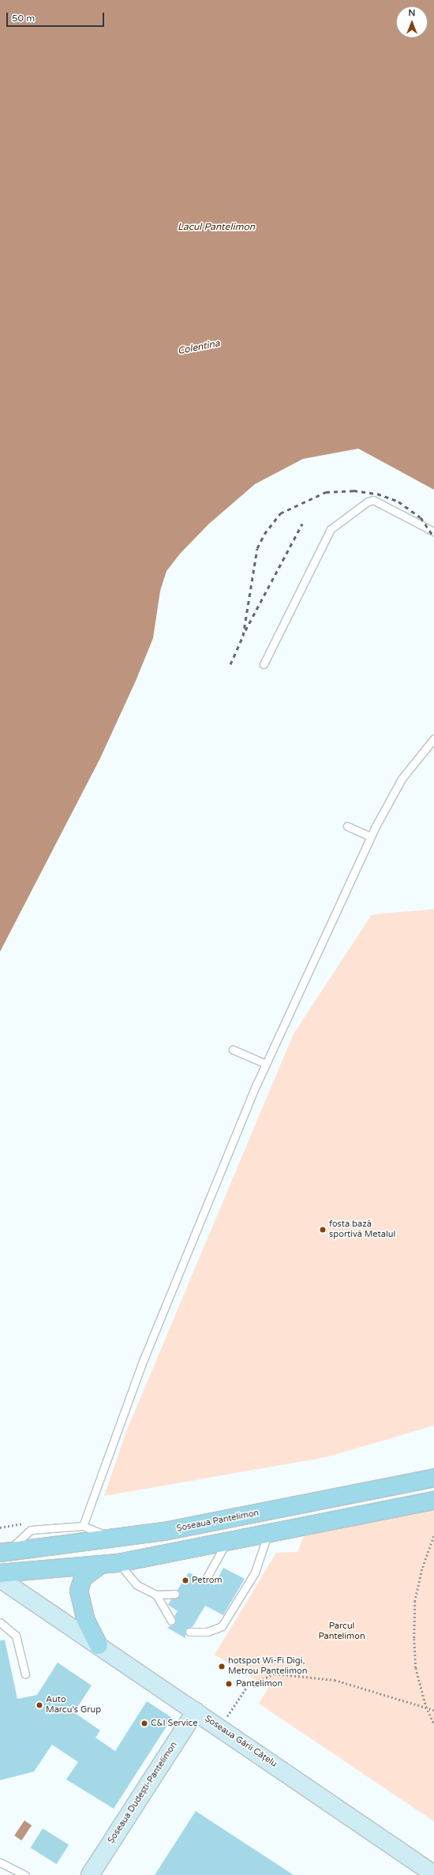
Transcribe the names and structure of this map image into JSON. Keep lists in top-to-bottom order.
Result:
{
  "streets": {
    "main road": ["Șoseaua Pantelimon", "Șoseaua Gării Cățelu", "Șoseaua Dudești-Pantelimon"]
  },
  "crossings": [
    ["Șoseaua Gării Cățelu", "Șoseaua Dudești-Pantelimon"]
  ],
  "water": ["Lacul Pantelimon", "Colentina"],
  "parks": ["Parcul Pantelimon"],
  "places": [
    "fosta bază sportivă Metalul",
    "Petrom",
    "hotspot Wi-Fi Digi, Metrou Pantelimon",
    "Pantelimon",
    "Auto Marcu's Grup",
    "C&I Service"
  ],
  "scale_bar": "50 m",
  "north": "top"
}
